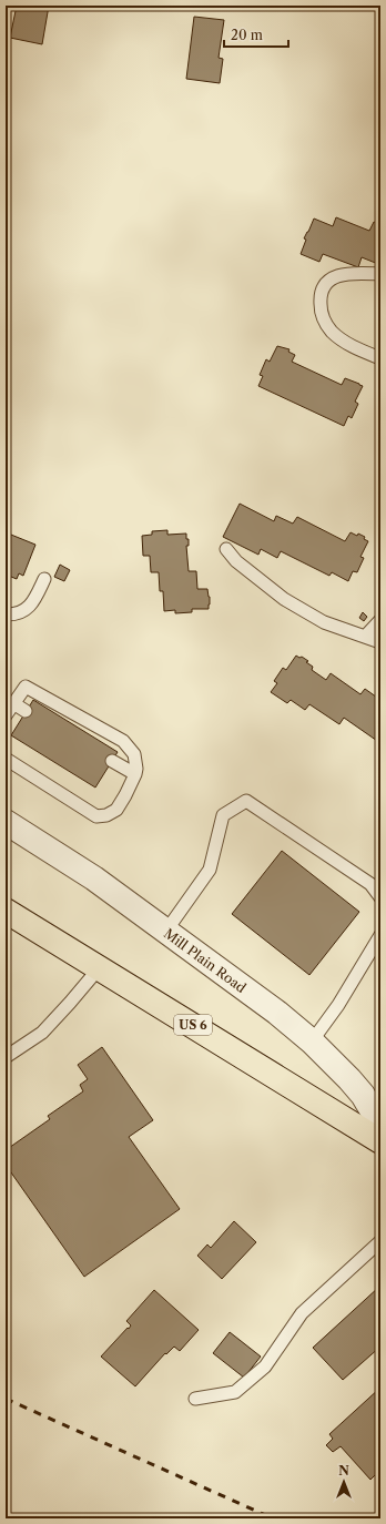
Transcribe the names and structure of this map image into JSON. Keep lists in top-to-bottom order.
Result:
{
  "streets": {
    "main road": ["US 6"],
    "street": ["Mill Plain Road"]
  },
  "scale_bar": "20 m",
  "north": "top"
}
